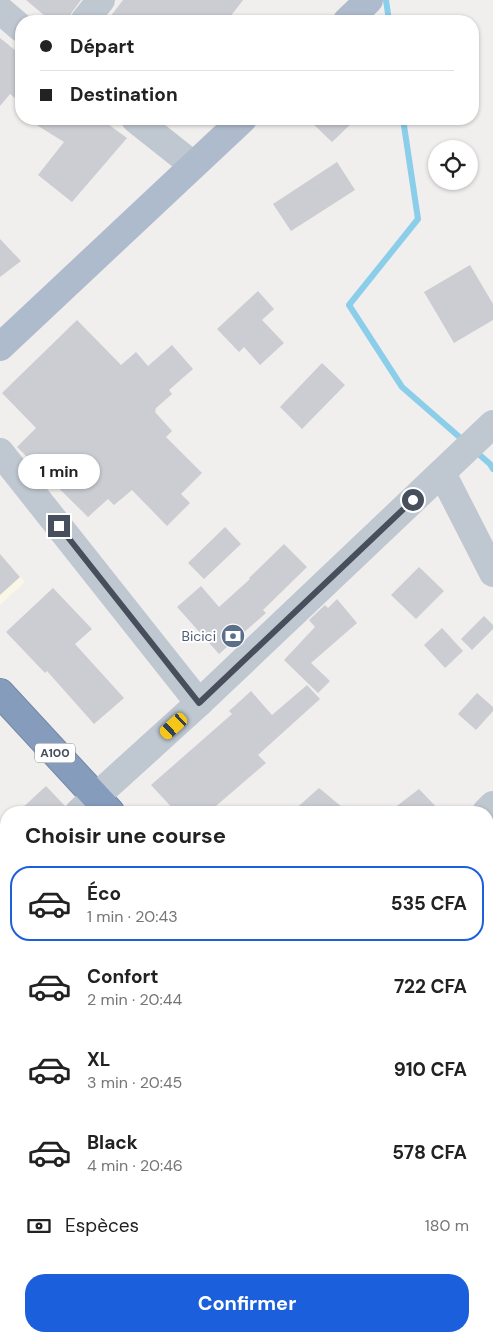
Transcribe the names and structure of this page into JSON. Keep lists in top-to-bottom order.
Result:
{
  "streets": {
    "highway": ["A100"]
  },
  "places": {
    "bank": ["Bicici"]
  },
  "page": {
    "banner": ["Départ", "Destination"],
    "bubble": "1 min",
    "heading": "Choisir une course",
    "list": [
      {
        "name": "Éco",
        "note": "1 min · 20:43",
        "value": "535 CFA"
      },
      {
        "name": "Confort",
        "note": "2 min · 20:44",
        "value": "722 CFA"
      },
      {
        "name": "XL",
        "note": "3 min · 20:45",
        "value": "910 CFA"
      },
      {
        "name": "Black",
        "note": "4 min · 20:46",
        "value": "578 CFA"
      }
    ],
    "pay": ["Espèces", "180 m"],
    "buttons": "Confirmer"
  }
}
